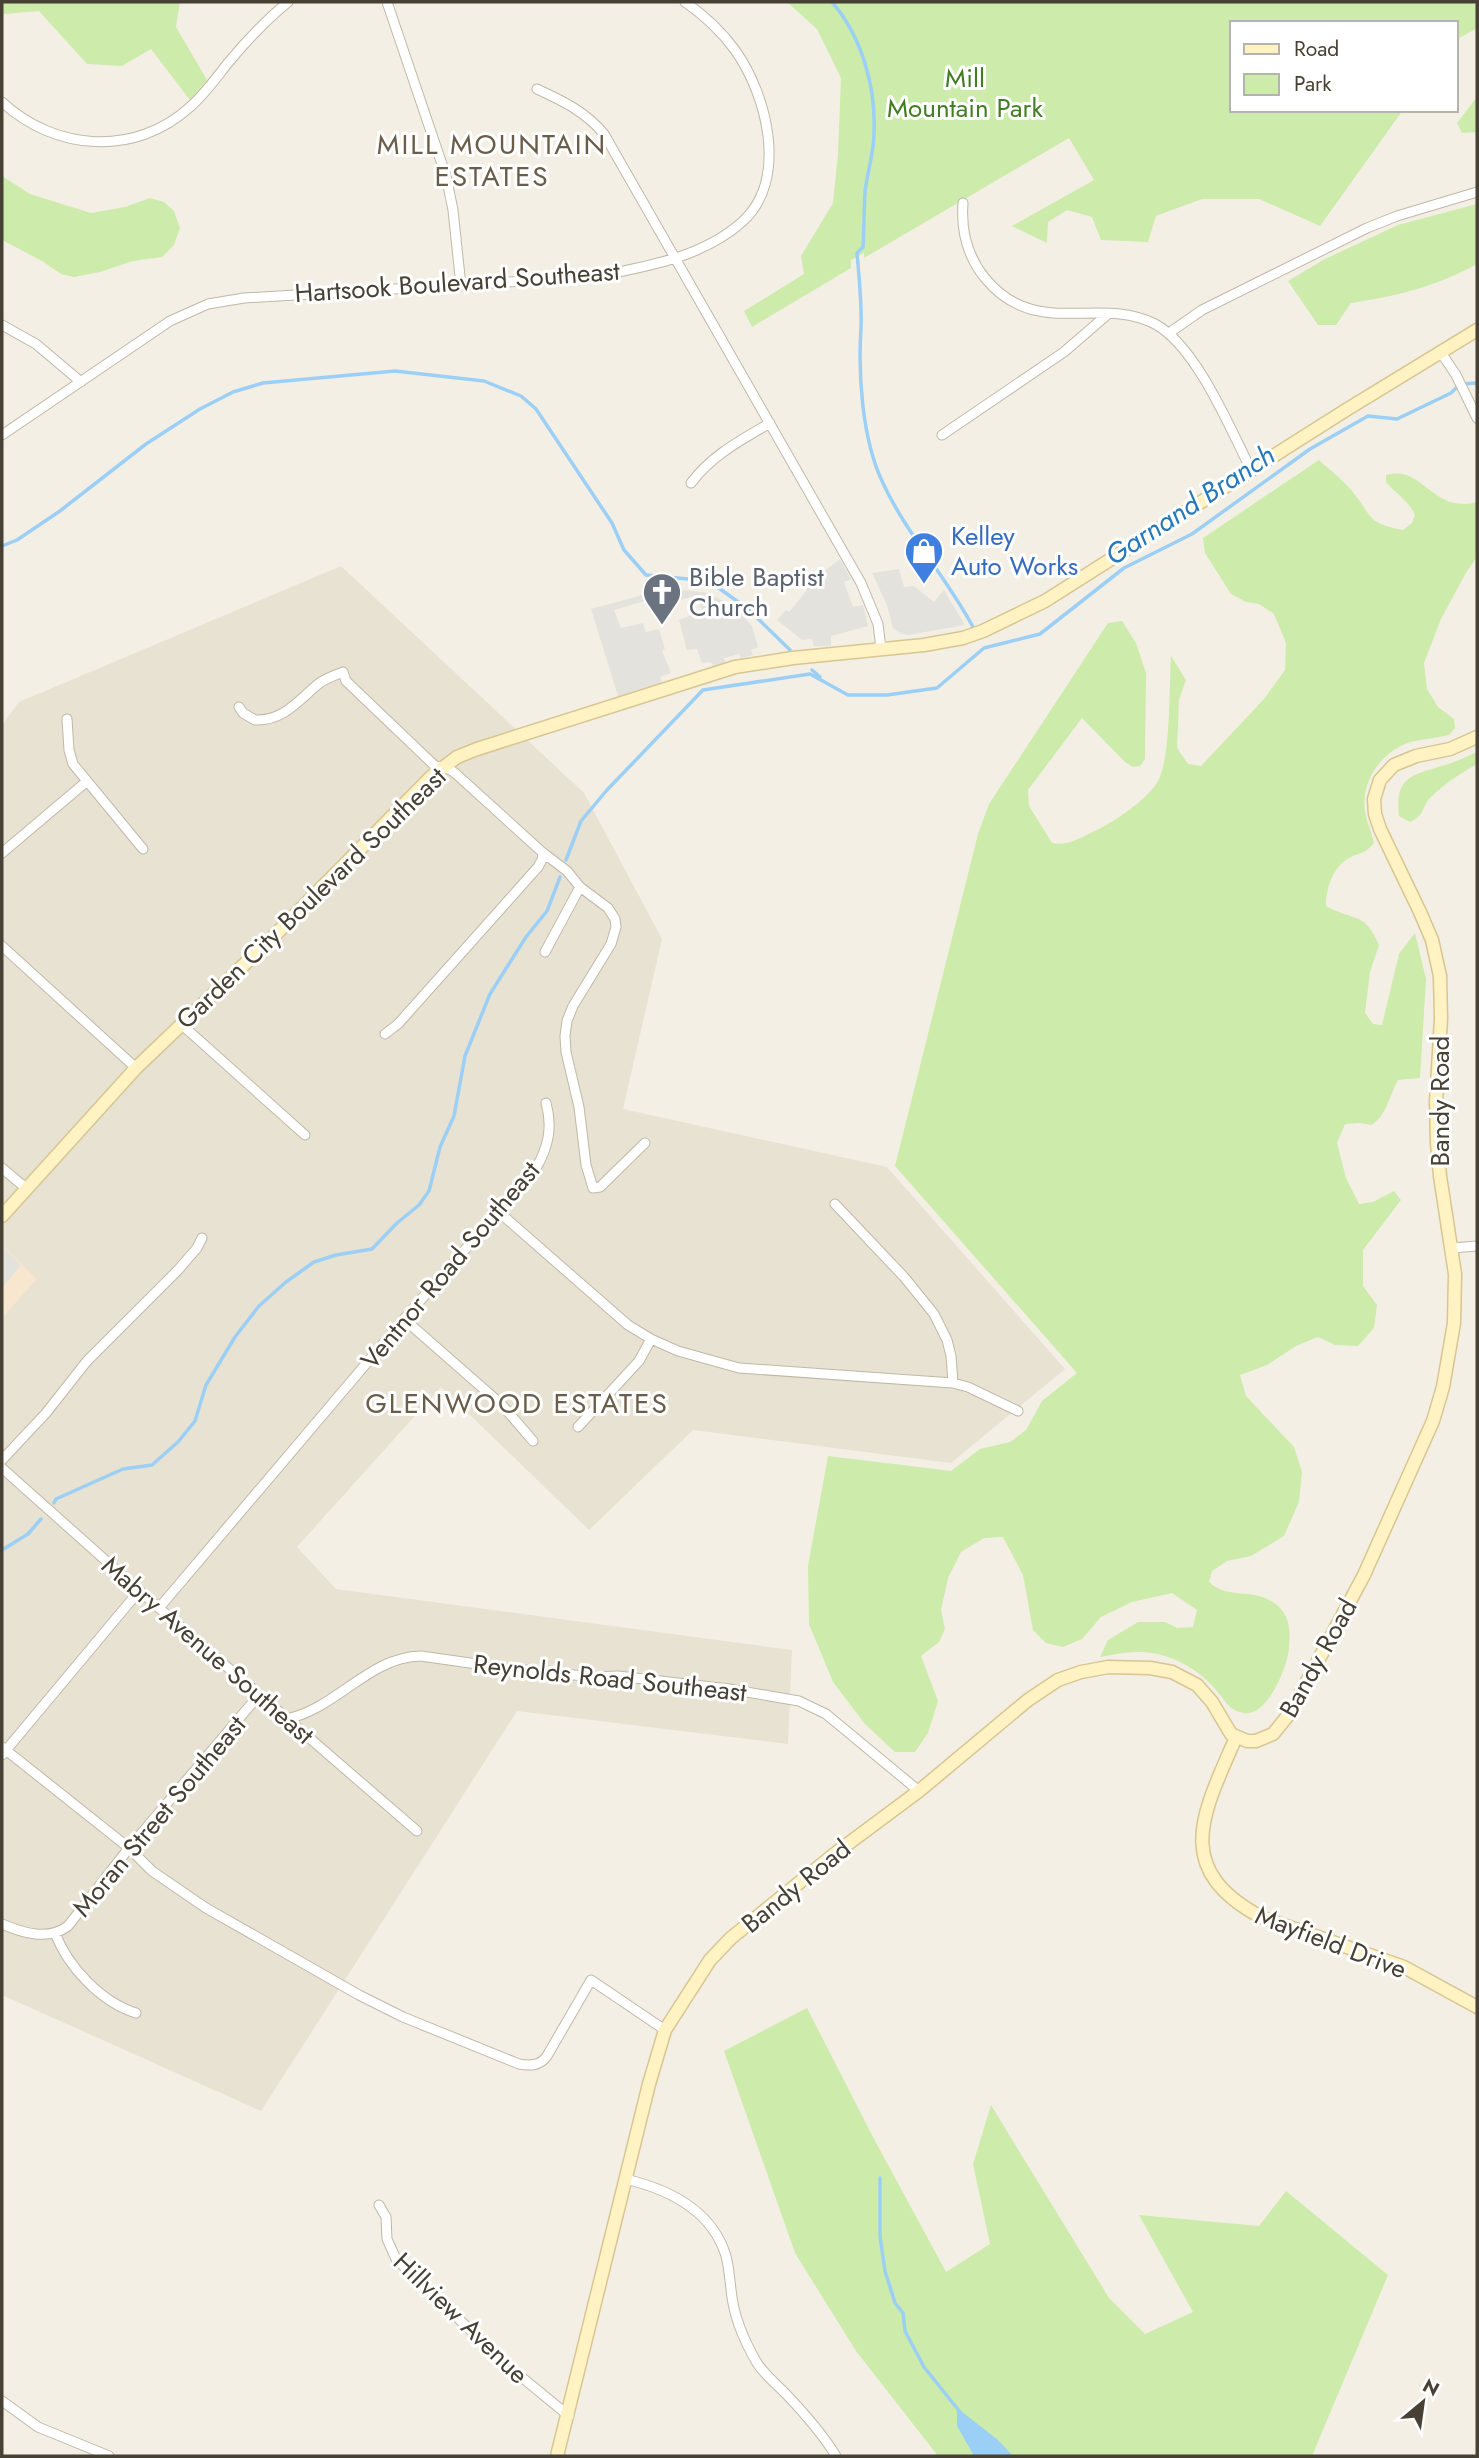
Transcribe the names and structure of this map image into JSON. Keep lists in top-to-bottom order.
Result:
{
  "streets": {
    "street": [
      "Hartsook Boulevard Southeast",
      "Garden City Boulevard Southeast",
      "Bandy Road",
      "Ventnor Road Southeast",
      "Mabry Avenue Southeast",
      "Reynolds Road Southeast",
      "Moran Street Southeast",
      "Mayfield Drive",
      "Hillview Avenue"
    ]
  },
  "crossings": [
    ["Bandy Road", "Reynolds Road Southeast"],
    ["Bandy Road", "Mayfield Drive"],
    ["Bandy Road", "Hillview Avenue"],
    ["Ventnor Road Southeast", "Mabry Avenue Southeast"],
    ["Mabry Avenue Southeast", "Reynolds Road Southeast"],
    ["Mabry Avenue Southeast", "Moran Street Southeast"]
  ],
  "districts": ["MILL MOUNTAIN ESTATES", "GLENWOOD ESTATES"],
  "water": ["Garnand Branch"],
  "parks": ["Mill Mountain Park"],
  "places": {
    "shop": ["Kelley Auto Works"],
    "church": ["Bible Baptist Church"]
  },
  "legend": ["Road", "Park"],
  "north": "top right"
}
